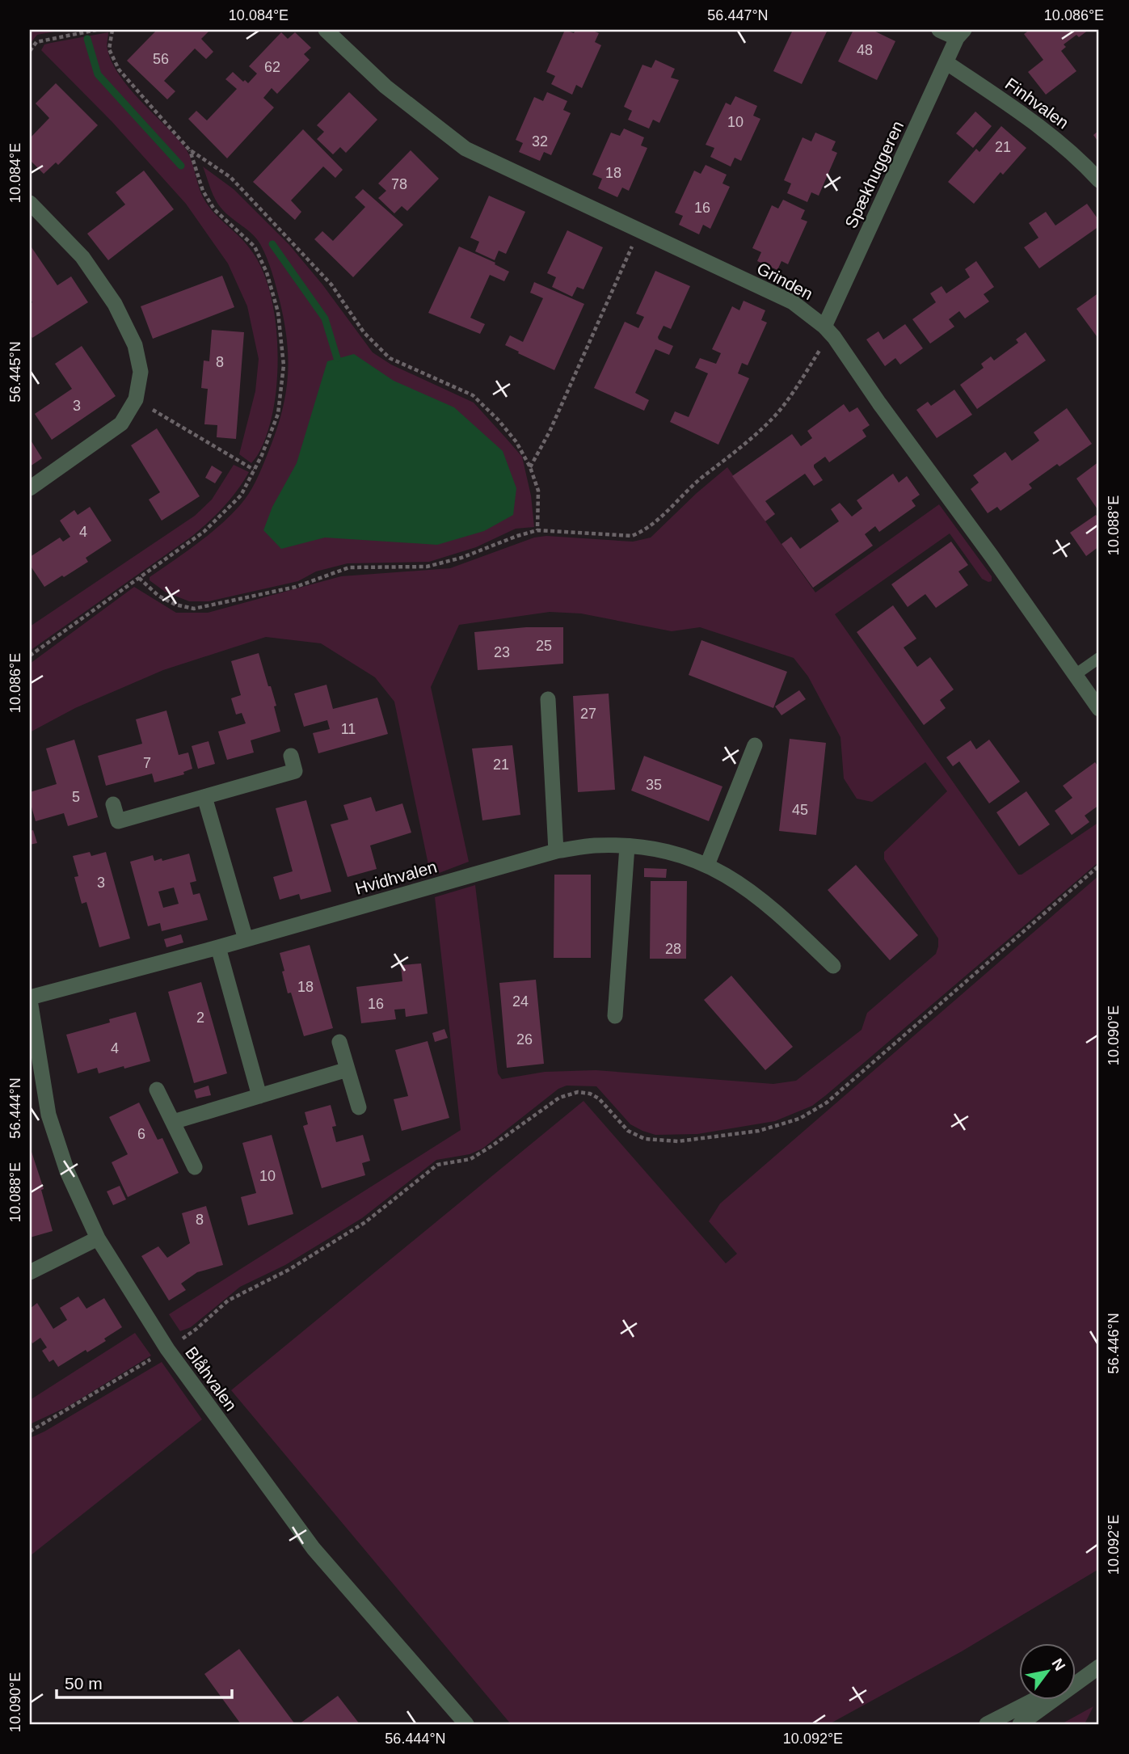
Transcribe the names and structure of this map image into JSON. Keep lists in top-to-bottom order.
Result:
{
  "streets": {
    "street": [
      "Finhvalen",
      "Spækhuggeren",
      "Grinden",
      "Hvidhvalen",
      "Blåhvalen"
    ]
  },
  "crossings": [
    ["Finhvalen", "Spækhuggeren"],
    ["Spækhuggeren", "Grinden"],
    ["Hvidhvalen", "Blåhvalen"]
  ],
  "house_numbers": [
    "48",
    "56",
    "62",
    "10",
    "32",
    "21",
    "18",
    "78",
    "16",
    "8",
    "3",
    "4",
    "25",
    "23",
    "27",
    "11",
    "7",
    "21",
    "35",
    "5",
    "45",
    "3",
    "28",
    "18",
    "24",
    "16",
    "2",
    "26",
    "4",
    "6",
    "10",
    "8"
  ],
  "scale_bar": "50 m",
  "north": "top right",
  "coordinates": [
    "10.084°E",
    "56.447°N",
    "10.086°E",
    "56.445°N",
    "10.088°E",
    "10.090°E",
    "56.444°N",
    "56.446°N",
    "10.092°E"
  ]
}
